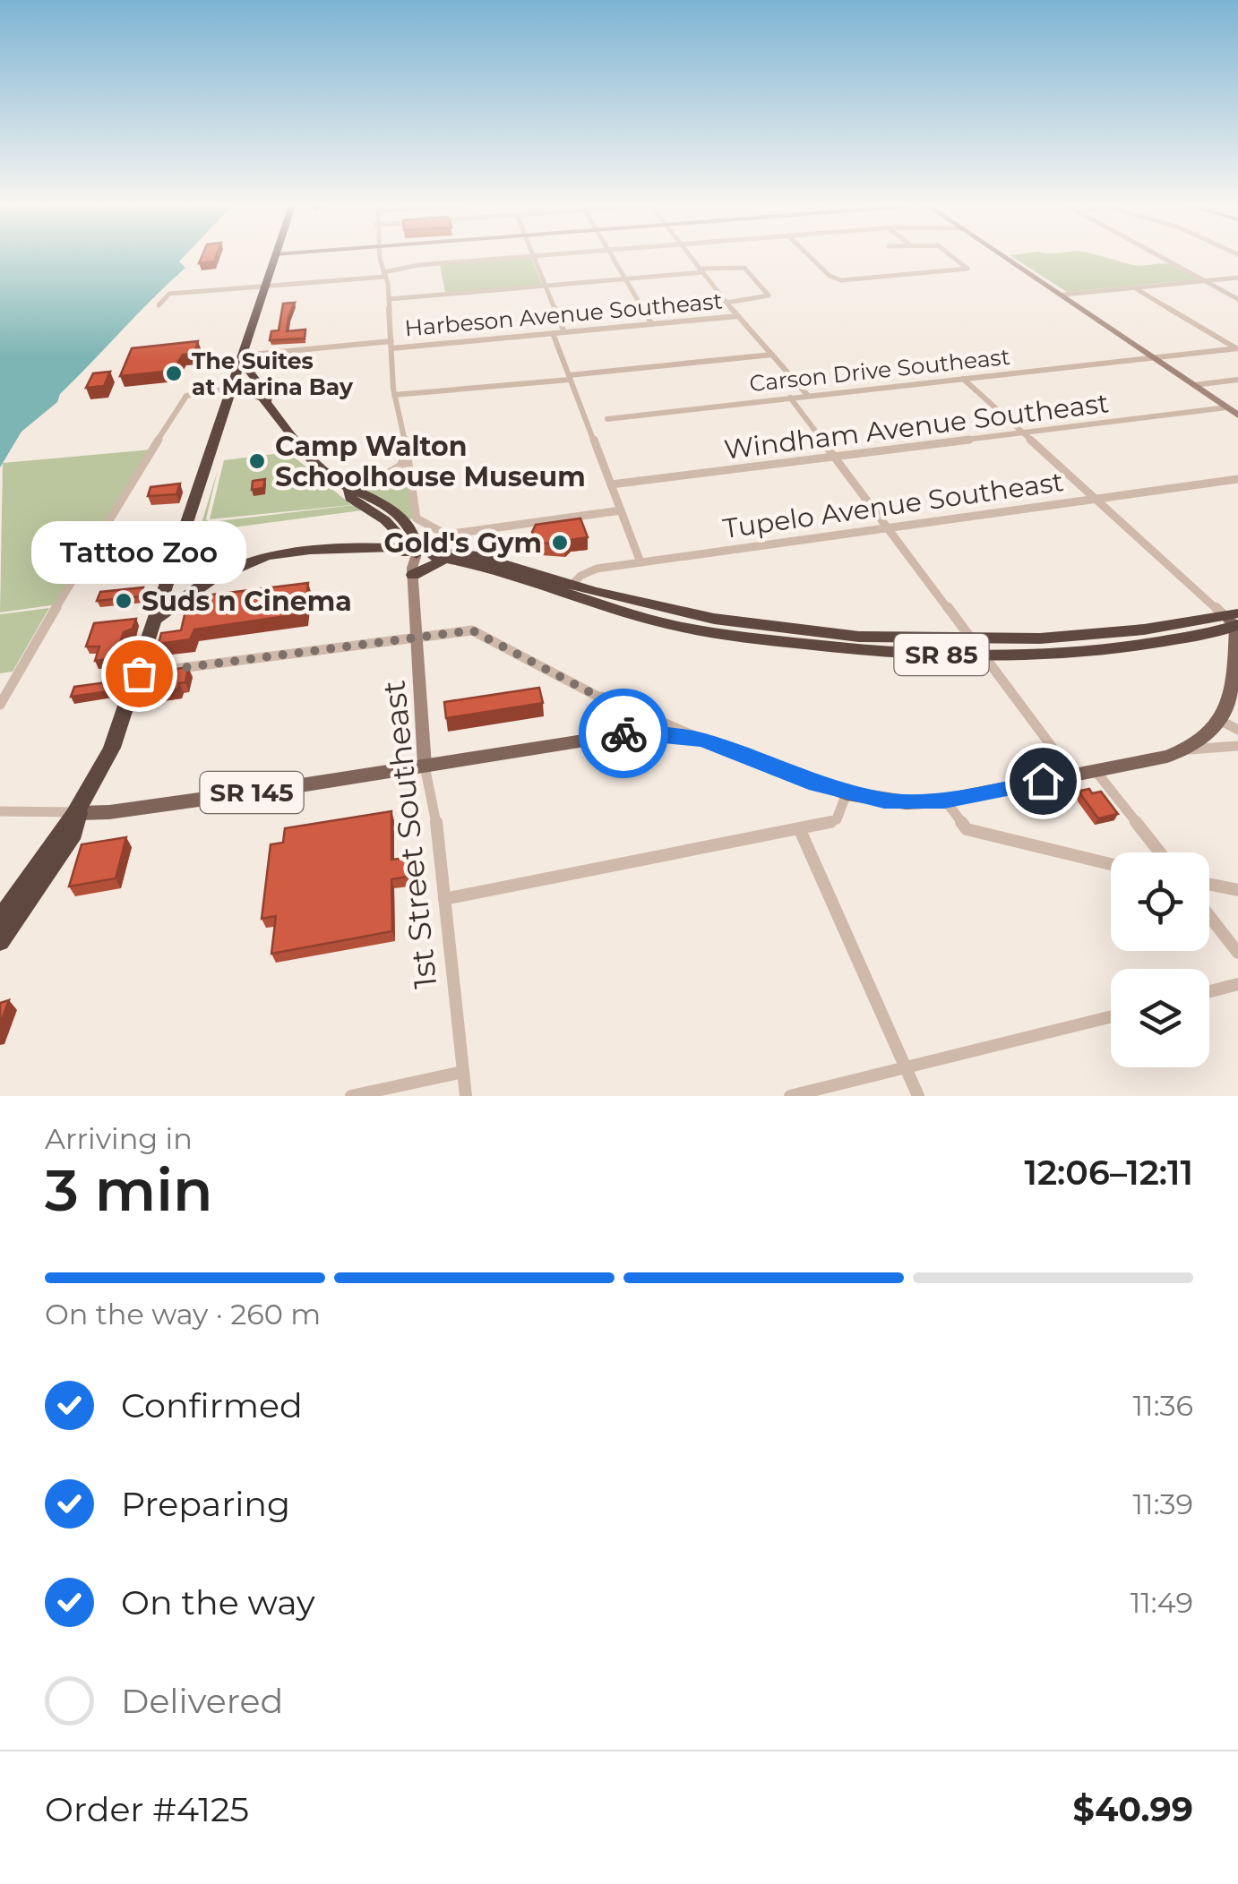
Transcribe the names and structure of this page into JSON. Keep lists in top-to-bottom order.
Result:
{
  "streets": {
    "highway": ["SR 85"],
    "main road": ["SR 145", "1st Street Southeast"],
    "street": [
      "Harbeson Avenue Southeast",
      "Carson Drive Southeast",
      "Windham Avenue Southeast",
      "Tupelo Avenue Southeast"
    ]
  },
  "crossings": [
    ["Tupelo Avenue Southeast", "SR 85"],
    ["SR 85", "1st Street Southeast"],
    ["SR 145", "1st Street Southeast"]
  ],
  "places": [
    "The Suites at Marina Bay",
    "Camp Walton Schoolhouse Museum",
    "Gold's Gym",
    "Suds n Cinema",
    "Tattoo Zoo"
  ],
  "page": {
    "bubble": "Tattoo Zoo",
    "heading": ["3 min", "Arriving in", "12:06–12:11"],
    "panel": ["Order #4125", "$40.99"],
    "bar": "On the way · 260 m",
    "list": [
      ["Confirmed", "11:36"],
      ["Preparing", "11:39"],
      ["On the way", "11:49"],
      "Delivered"
    ]
  }
}
